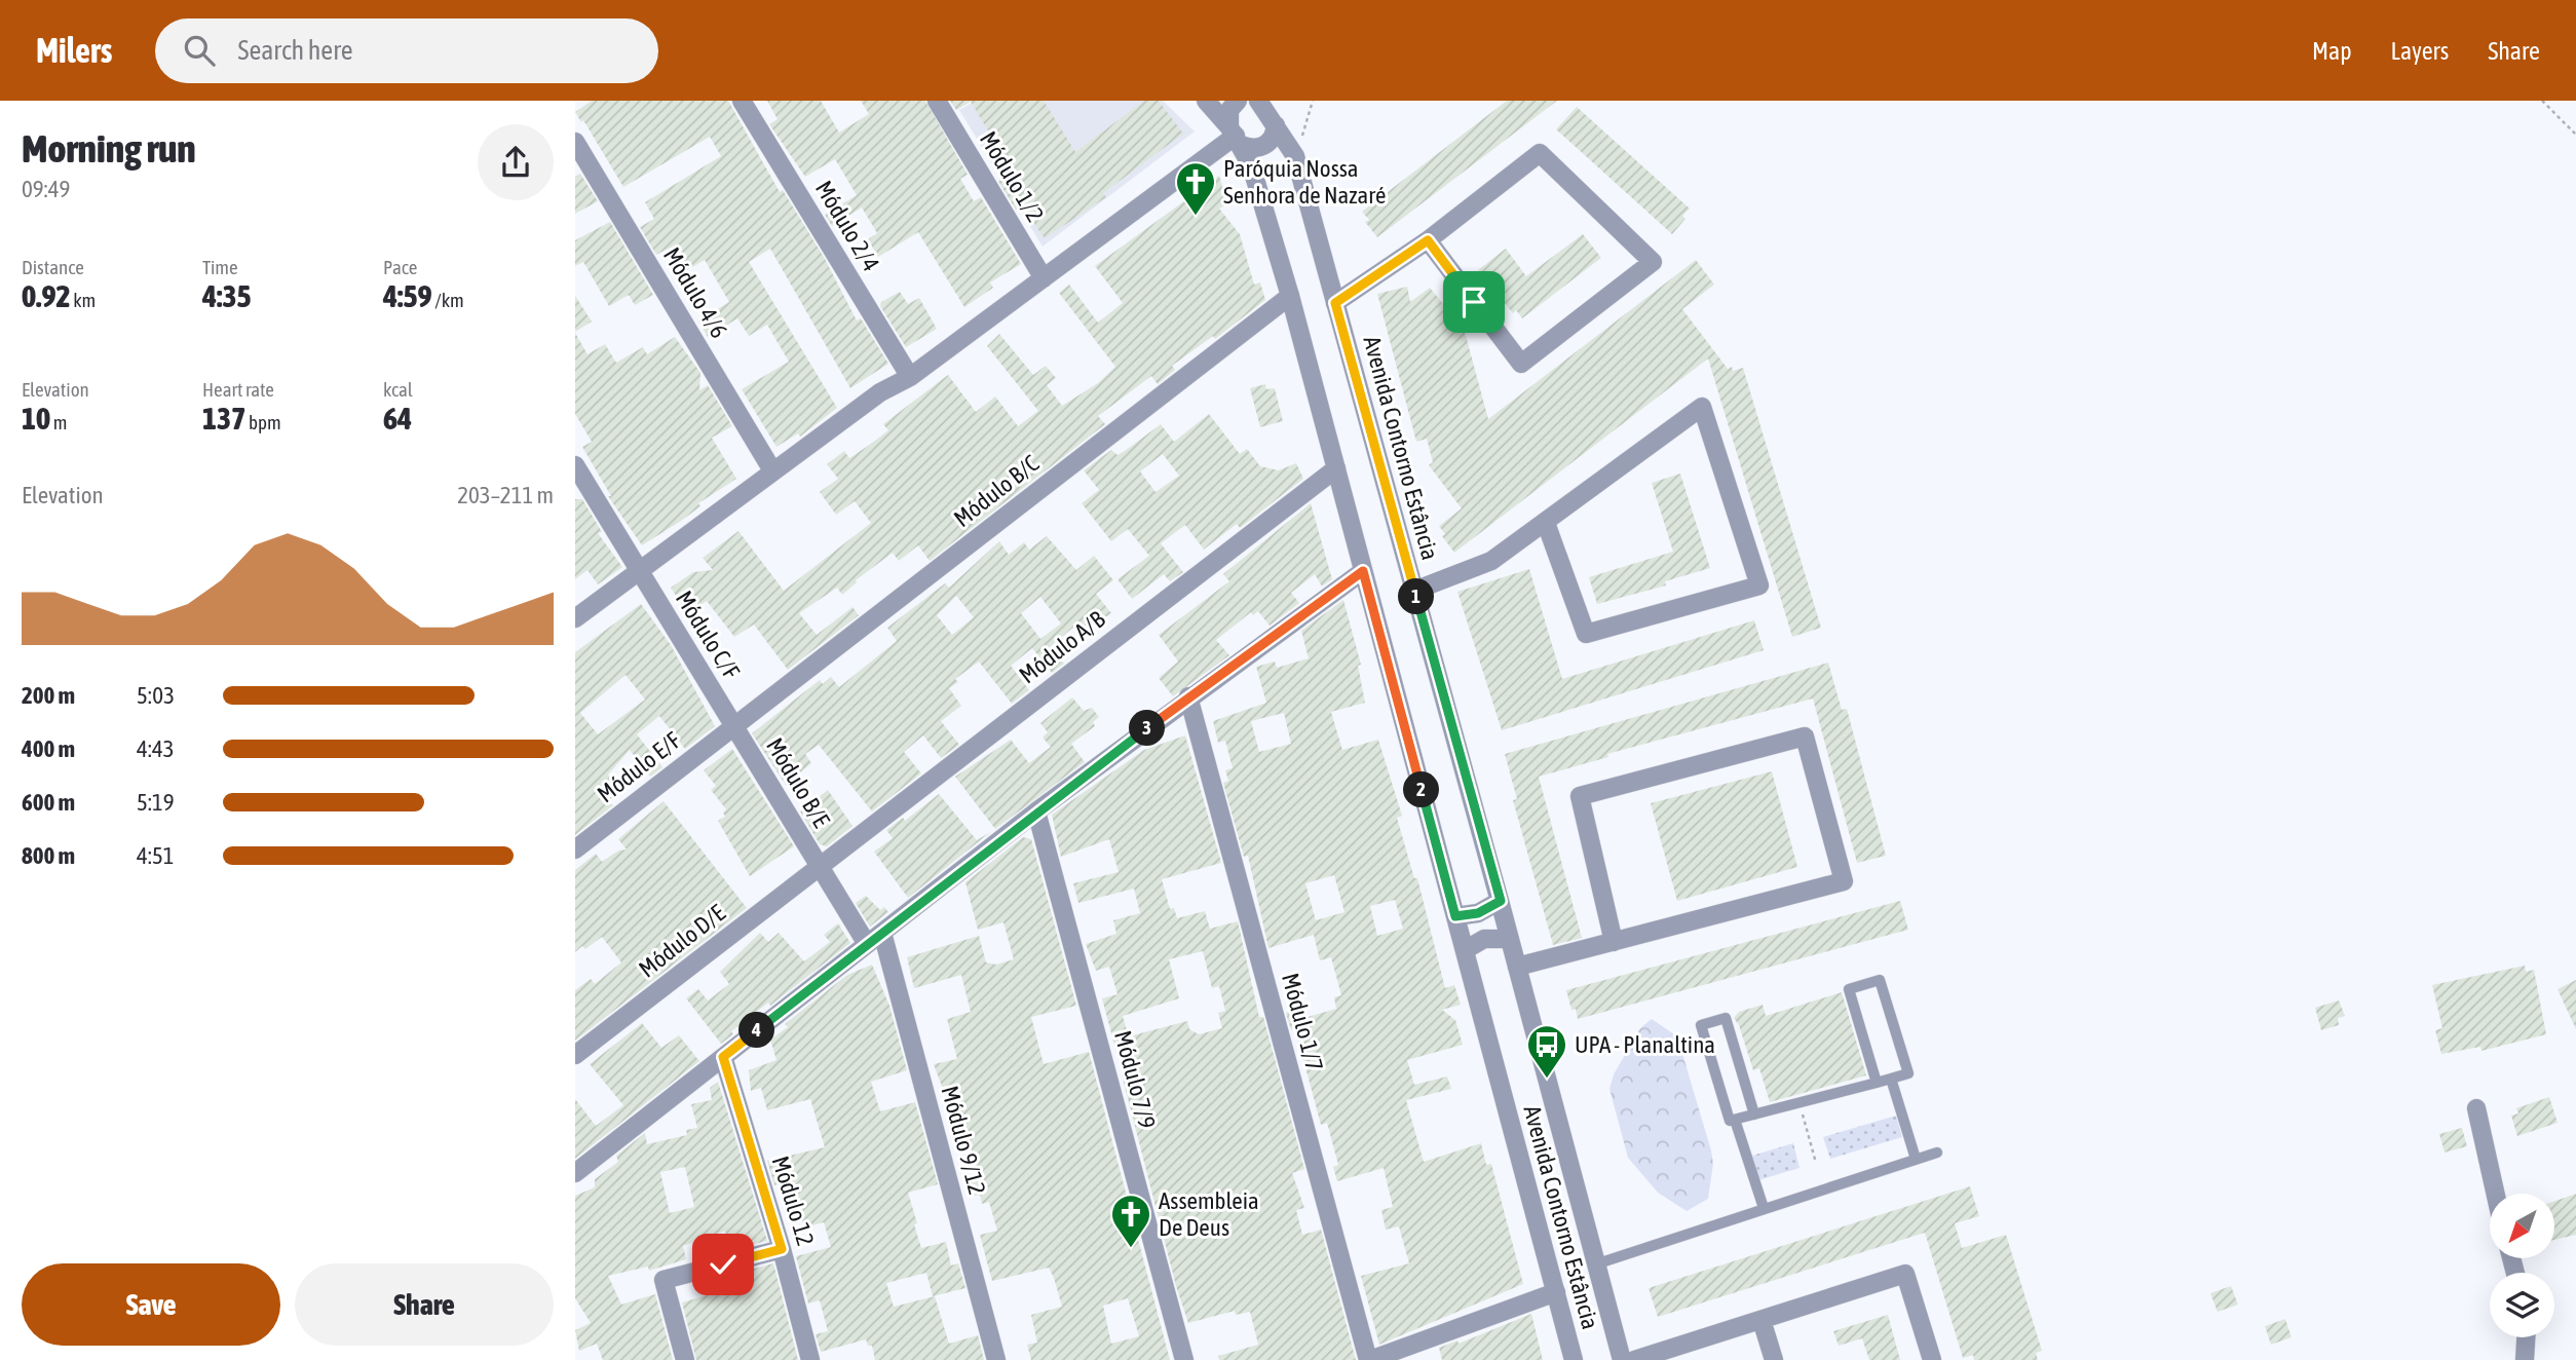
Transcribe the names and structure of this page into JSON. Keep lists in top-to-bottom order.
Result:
{
  "streets": {
    "street": [
      "Módulo 1/2",
      "Módulo 2/4",
      "Módulo 4/6",
      "Avenida Contorno Estância",
      "Módulo B/C",
      "Módulo C/F",
      "Módulo A/B",
      "Módulo E/F",
      "Módulo B/E",
      "Módulo D/E",
      "Módulo 1/7",
      "Módulo 7/9",
      "Módulo 9/12",
      "Módulo 12"
    ]
  },
  "crossings": [
    ["Avenida Contorno Estância", "Módulo B/C"],
    ["Avenida Contorno Estância", "Módulo A/B"],
    ["Módulo B/C", "Módulo C/F"],
    ["Módulo B/C", "Módulo E/F"],
    ["Módulo B/C", "Módulo B/E"],
    ["Módulo C/F", "Módulo E/F"],
    ["Módulo C/F", "Módulo B/E"],
    ["Módulo A/B", "Módulo B/E"],
    ["Módulo A/B", "Módulo D/E"],
    ["Módulo E/F", "Módulo B/E"],
    ["Módulo B/E", "Módulo D/E"]
  ],
  "places": {
    "church": ["Paróquia Nossa Senhora de Nazaré", "Assembleia De Deus"],
    "bus stop": ["UPA - Planaltina"]
  },
  "north": "bottom left",
  "page": {
    "header": "Milers",
    "search": "Search here",
    "nav": ["Map", "Layers", "Share"],
    "heading": ["Morning run", "09:49"],
    "stats": [
      ["Distance", "0.92 km"],
      ["Time", "4:35"],
      ["Pace", "4:59 /km"],
      ["Elevation", "10 m"],
      ["Heart rate", "137 bpm"],
      ["kcal", "64"]
    ],
    "chart": ["Elevation", "203–211 m"],
    "pins": [
      "1",
      "3",
      "2",
      "4"
    ],
    "list": [
      {
        "name": "200 m",
        "note": "5:03"
      },
      {
        "name": "400 m",
        "note": "4:43"
      },
      {
        "name": "600 m",
        "note": "5:19"
      },
      {
        "name": "800 m",
        "note": "4:51"
      }
    ],
    "buttons": ["Save", "Share"]
  }
}
